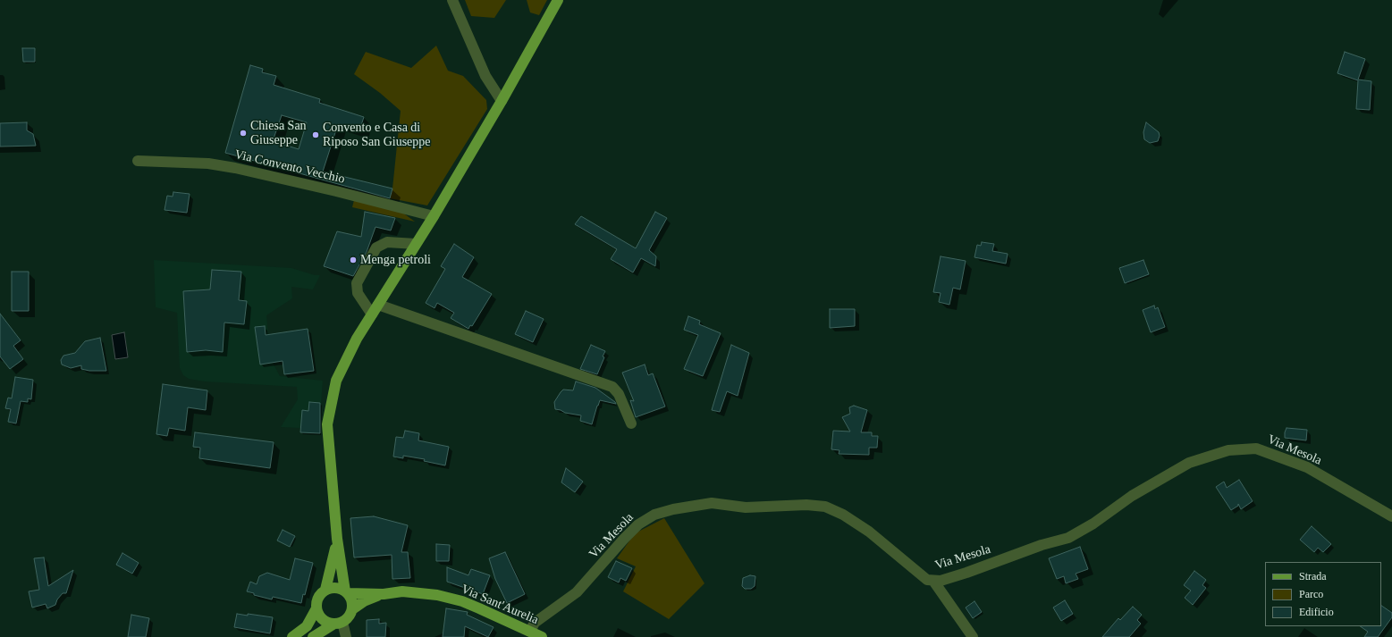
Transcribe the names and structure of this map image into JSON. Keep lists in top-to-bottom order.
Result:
{
  "streets": {
    "main road": ["Via Sant'Aurelia"],
    "street": ["Via Convento Vecchio", "Via Mesola"]
  },
  "crossings": [
    ["Via Mesola", "Via Sant'Aurelia"]
  ],
  "places": ["Chiesa San Giuseppe", "Convento e Casa di Riposo San Giuseppe", "Menga petroli"],
  "legend": ["Strada", "Parco", "Edificio"]
}
